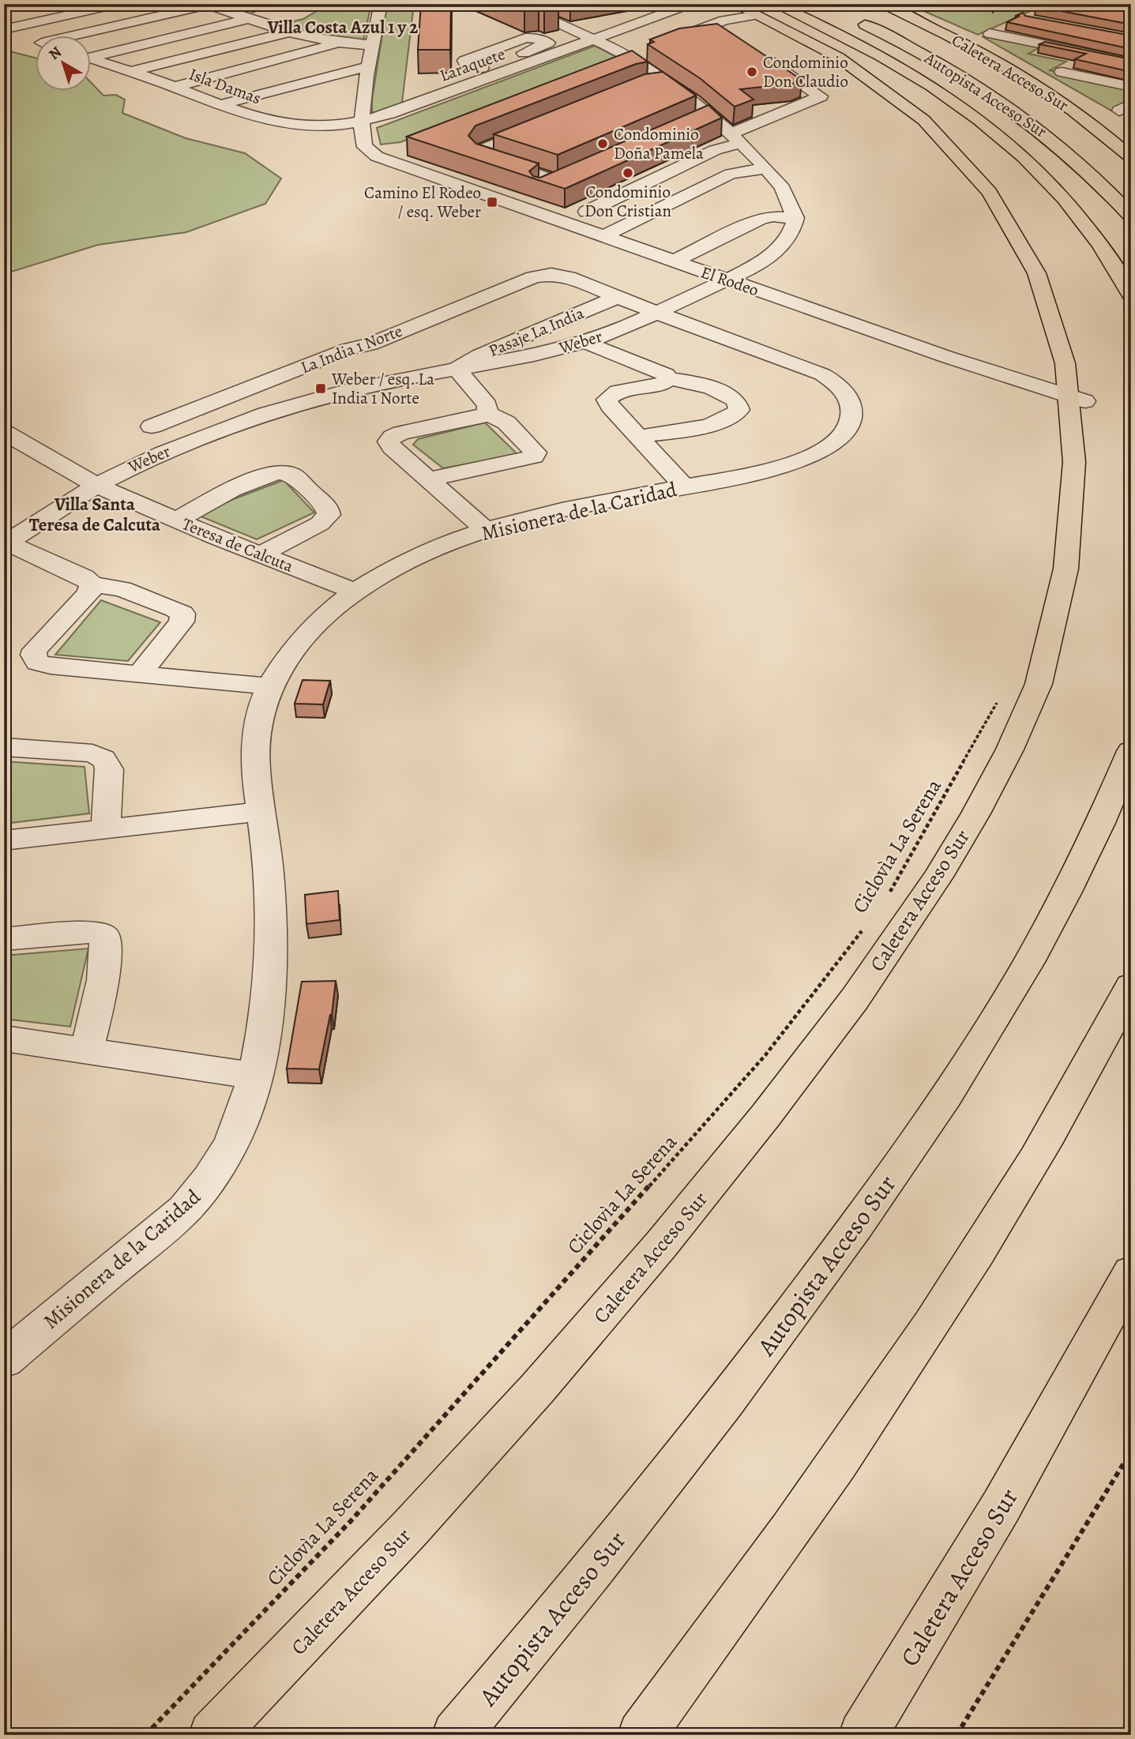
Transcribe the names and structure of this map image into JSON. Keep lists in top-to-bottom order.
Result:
{
  "streets": {
    "main road": ["Caletera Acceso Sur", "Autopista Acceso Sur"],
    "street": [
      "Laraquete",
      "Isla Damas",
      "El Rodeo",
      "Pasaje La India",
      "Weber",
      "La India 1 Norte",
      "Misionera de la Caridad",
      "Teresa de Calcuta"
    ],
    "path": ["Ciclovìa La Serena"]
  },
  "crossings": [
    ["Laraquete", "Isla Damas"],
    ["Caletera Acceso Sur", "Autopista Acceso Sur"],
    ["Caletera Acceso Sur", "El Rodeo"],
    ["El Rodeo", "Weber"],
    ["Pasaje La India", "Weber"],
    ["Pasaje La India", "Misionera de la Caridad"],
    ["Weber", "La India 1 Norte"],
    ["Weber", "Misionera de la Caridad"],
    ["Weber", "Teresa de Calcuta"],
    ["La India 1 Norte", "Misionera de la Caridad"],
    ["Misionera de la Caridad", "Teresa de Calcuta"]
  ],
  "districts": ["Villa Costa Azul 1 y 2", "Villa Santa Teresa de Calcuta"],
  "places": {
    "other": ["Condominio Don Claudio", "Condominio Doña Pamela", "Condominio Don Cristian"],
    "transit": ["Camino El Rodeo / esq. Weber", "Weber / esq. La India 1 Norte"]
  },
  "north": "top left"
}
